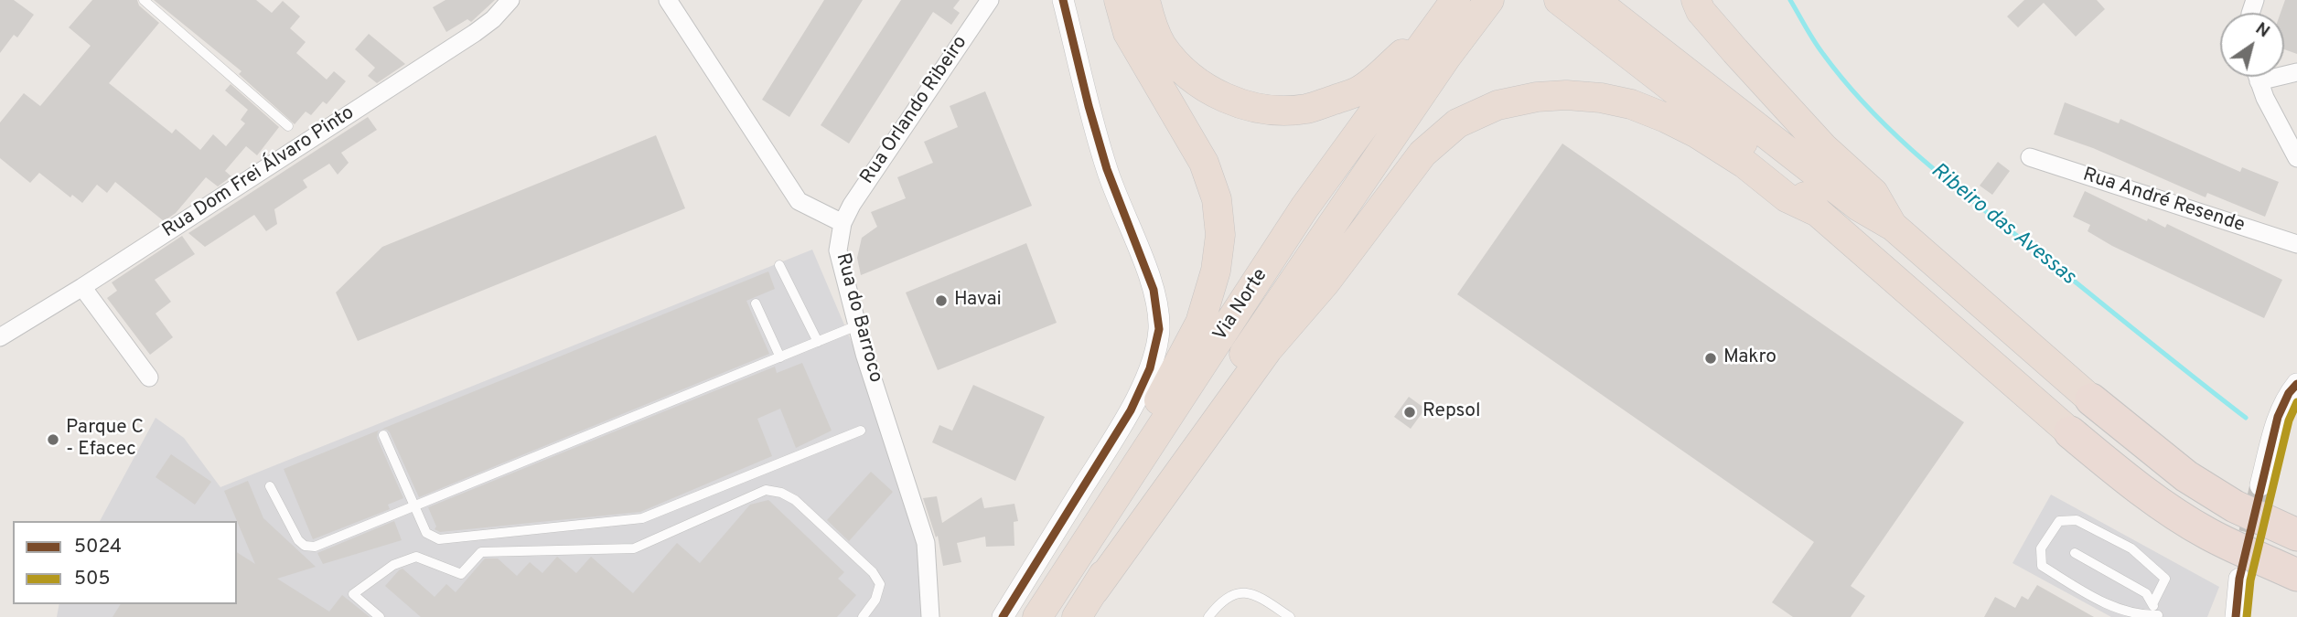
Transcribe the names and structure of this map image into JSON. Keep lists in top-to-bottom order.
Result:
{
  "streets": {
    "highway": ["Via Norte"],
    "street": [
      "Rua Orlando Ribeiro",
      "Rua Dom Frei Álvaro Pinto",
      "Rua André Resende",
      "Rua do Barroco"
    ]
  },
  "crossings": [
    ["Rua Orlando Ribeiro", "Rua do Barroco"]
  ],
  "water": ["Ribeiro das Avessas"],
  "places": [
    "Havai",
    "Makro",
    "Repsol",
    "Parque C - Efacec"
  ],
  "lines": ["transit line 5024", "transit line 505"],
  "legend": ["5024", "505"],
  "north": "top right"
}
